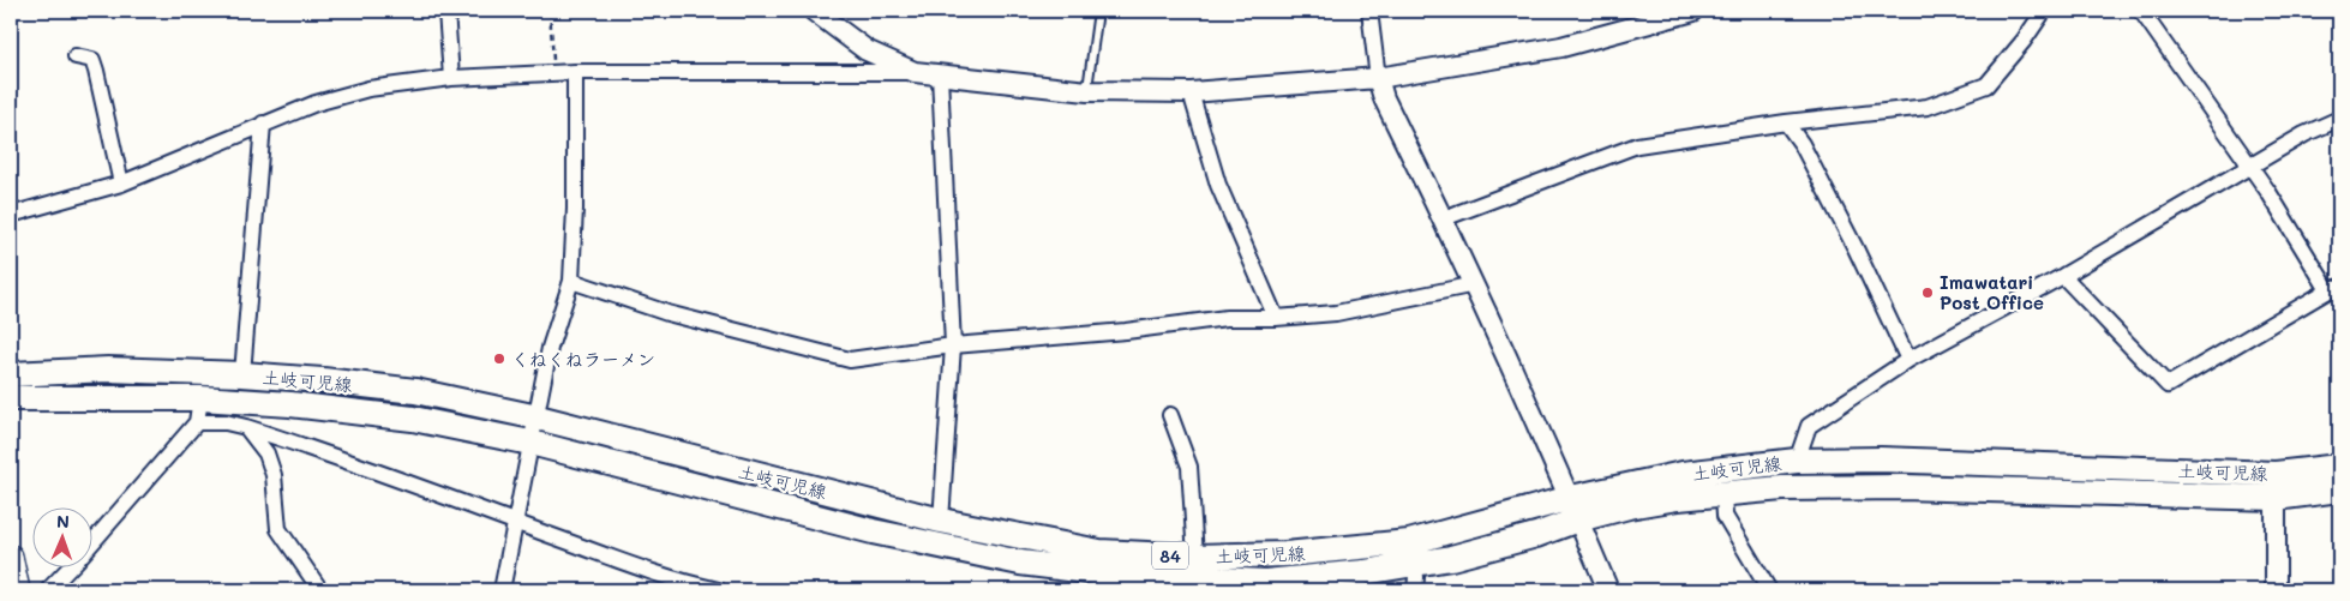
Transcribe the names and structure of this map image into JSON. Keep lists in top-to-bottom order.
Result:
{
  "streets": {
    "main road": ["土岐可児線", "84"]
  },
  "places": ["Imawatari Post Office", "くねくねラーメン"],
  "north": "top"
}
